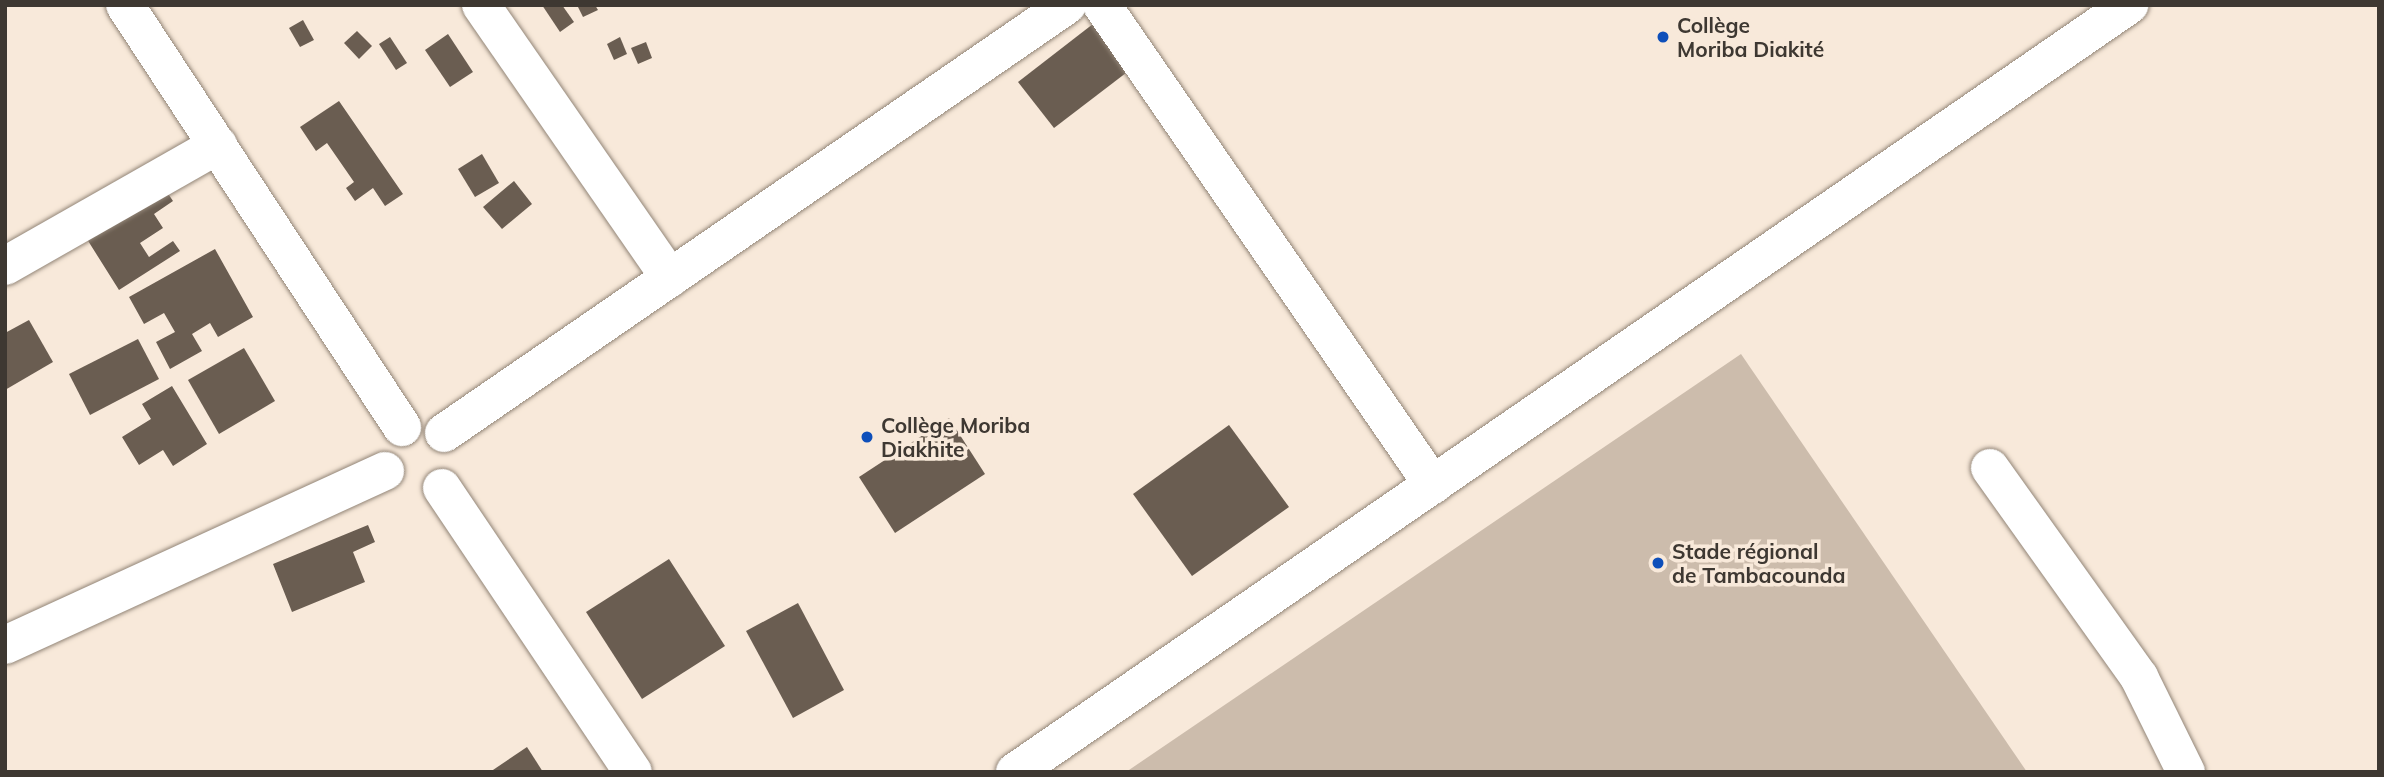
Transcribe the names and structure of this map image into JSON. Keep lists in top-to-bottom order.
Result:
{
  "places": ["Collège Moriba Diakité", "Collège Moriba Diakhite", "Stade régional de Tambacounda"]
}
